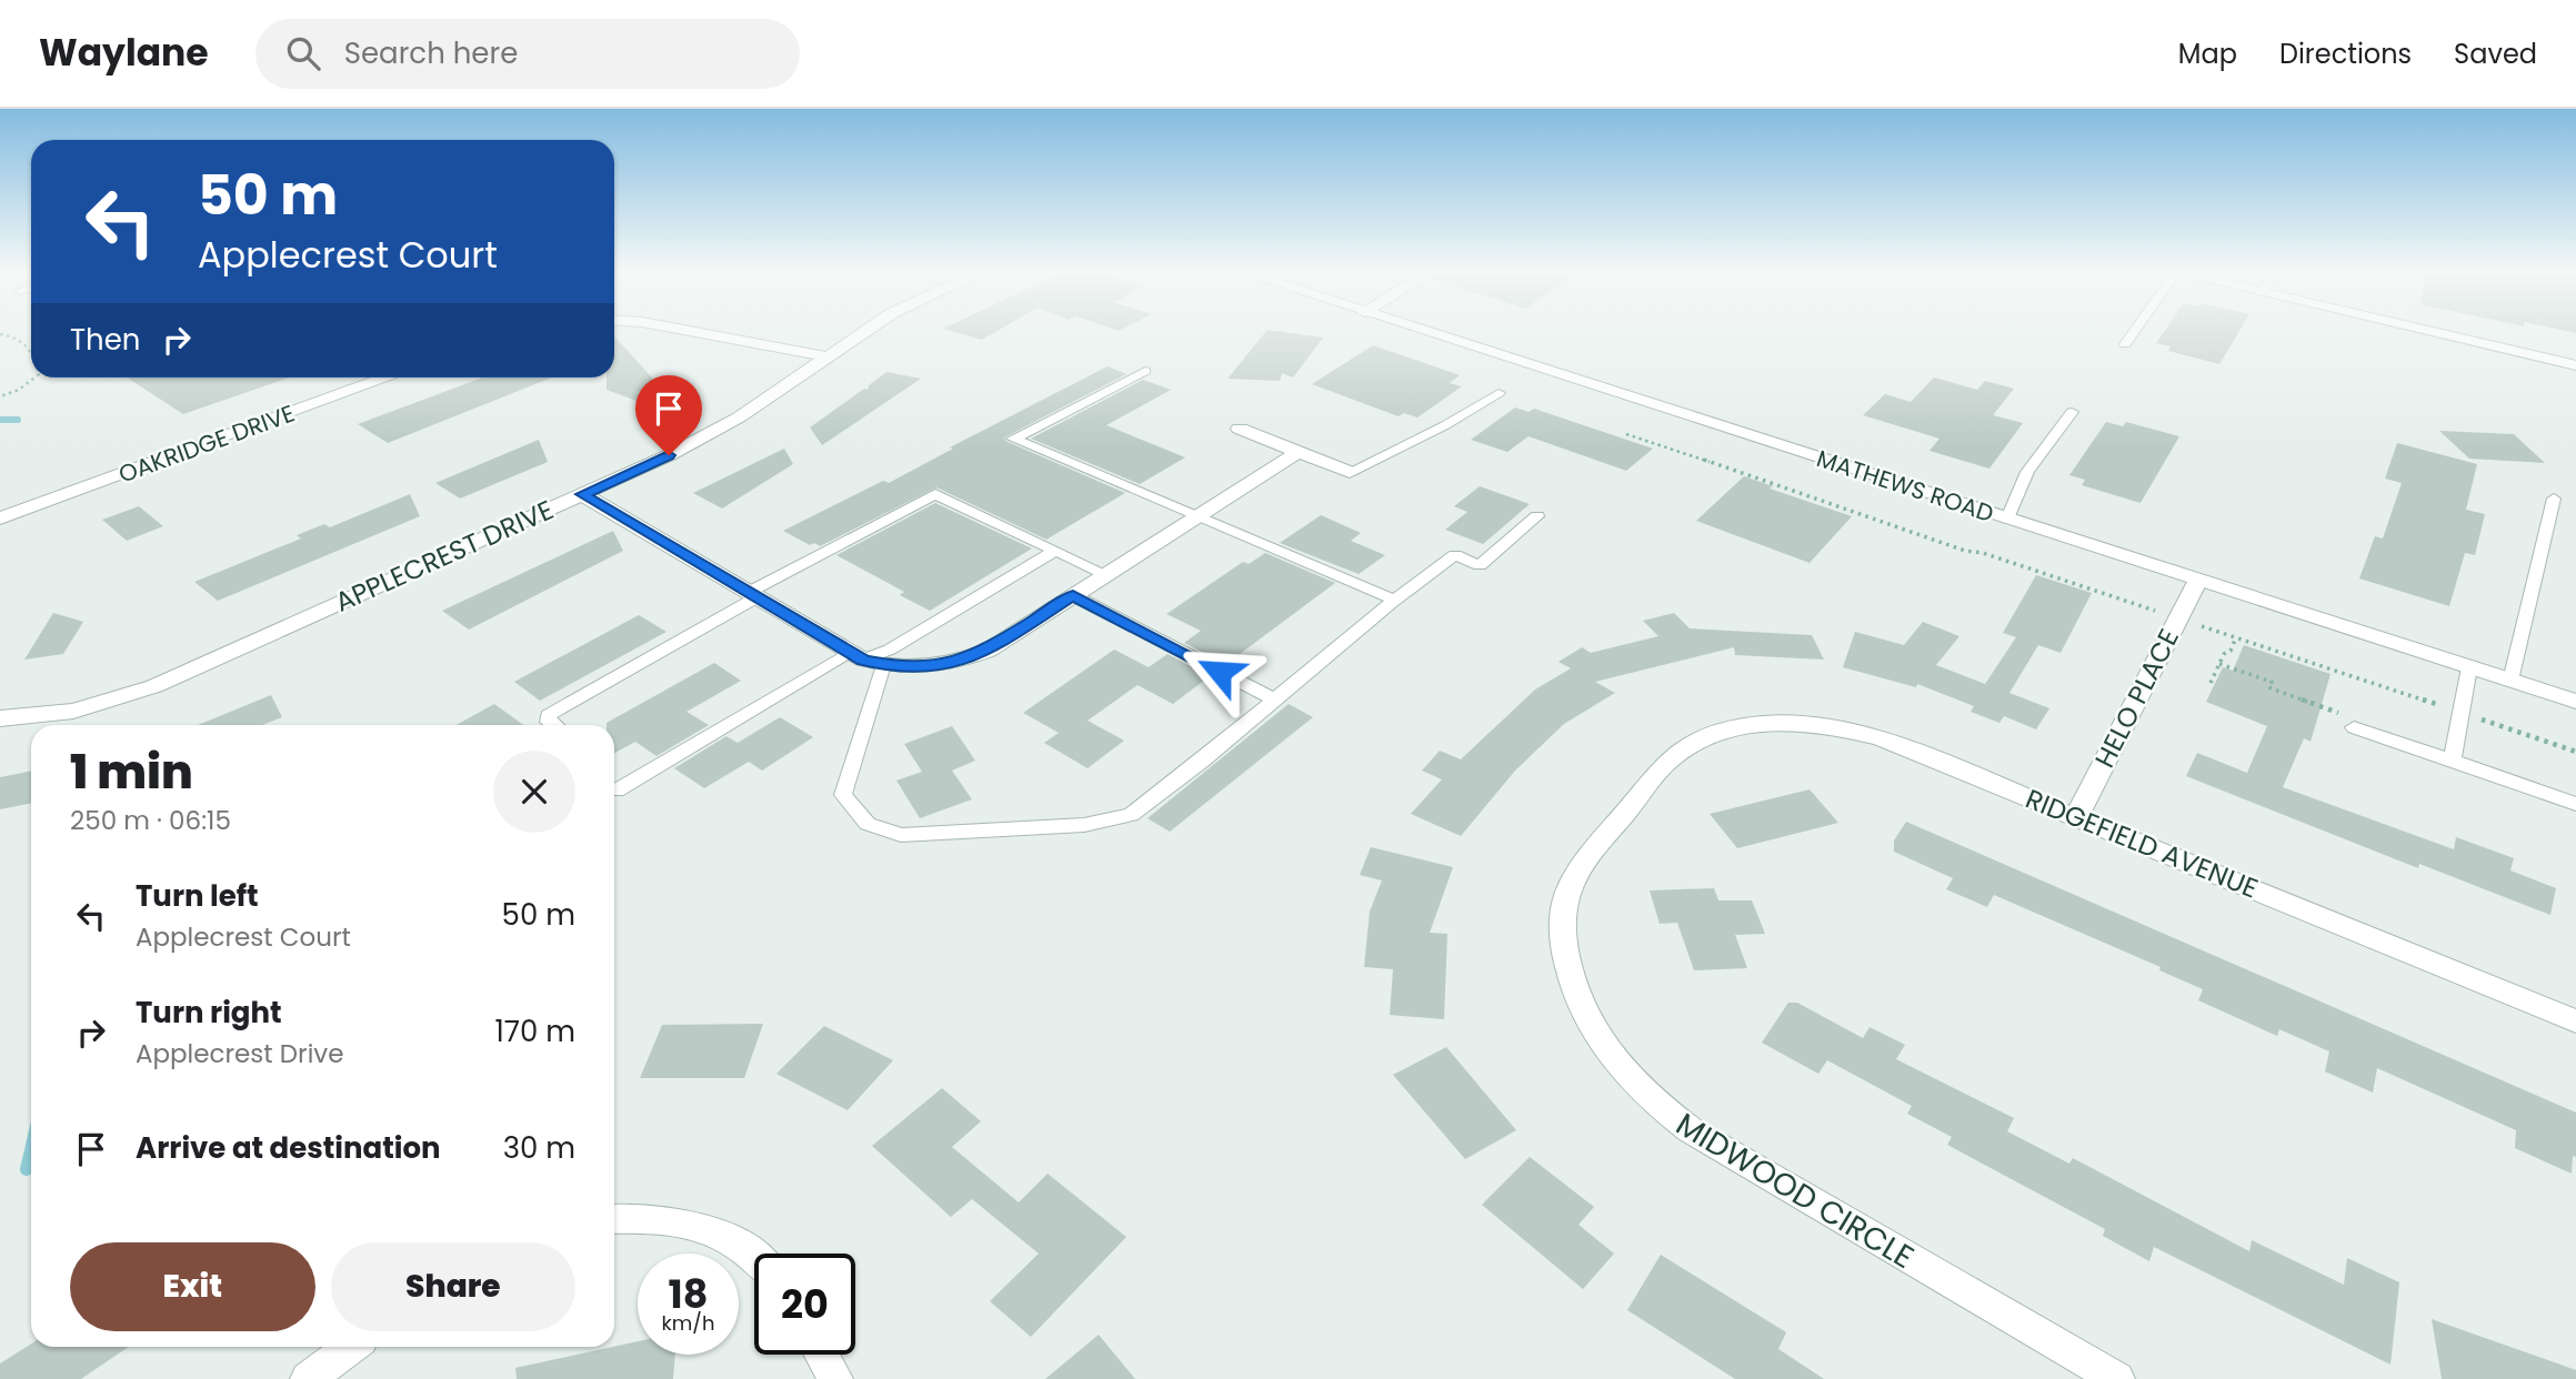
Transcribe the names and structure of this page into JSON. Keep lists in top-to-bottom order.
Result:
{
  "streets": {
    "street": [
      "OAKRIDGE DRIVE",
      "MATHEWS ROAD",
      "APPLECREST DRIVE",
      "HELO PLACE",
      "RIDGEFIELD AVENUE",
      "MIDWOOD CIRCLE"
    ]
  },
  "crossings": [
    ["MATHEWS ROAD", "HELO PLACE"],
    ["HELO PLACE", "RIDGEFIELD AVENUE"],
    ["RIDGEFIELD AVENUE", "MIDWOOD CIRCLE"]
  ],
  "page": {
    "header": "Waylane",
    "search": "Search here",
    "nav": ["Map", "Directions", "Saved"],
    "turn": ["50 m", "Applecrest Court"],
    "then": "Then",
    "heading": ["1 min", "250 m · 06:15"],
    "list": [
      {
        "name": "Turn left",
        "note": "Applecrest Court",
        "value": "50 m"
      },
      {
        "name": "Turn right",
        "note": "Applecrest Drive",
        "value": "170 m"
      },
      {
        "name": "Arrive at destination",
        "value": "30 m"
      }
    ],
    "buttons": ["Exit", "Share"],
    "speed": "18 km/h",
    "limit": "20"
  }
}
